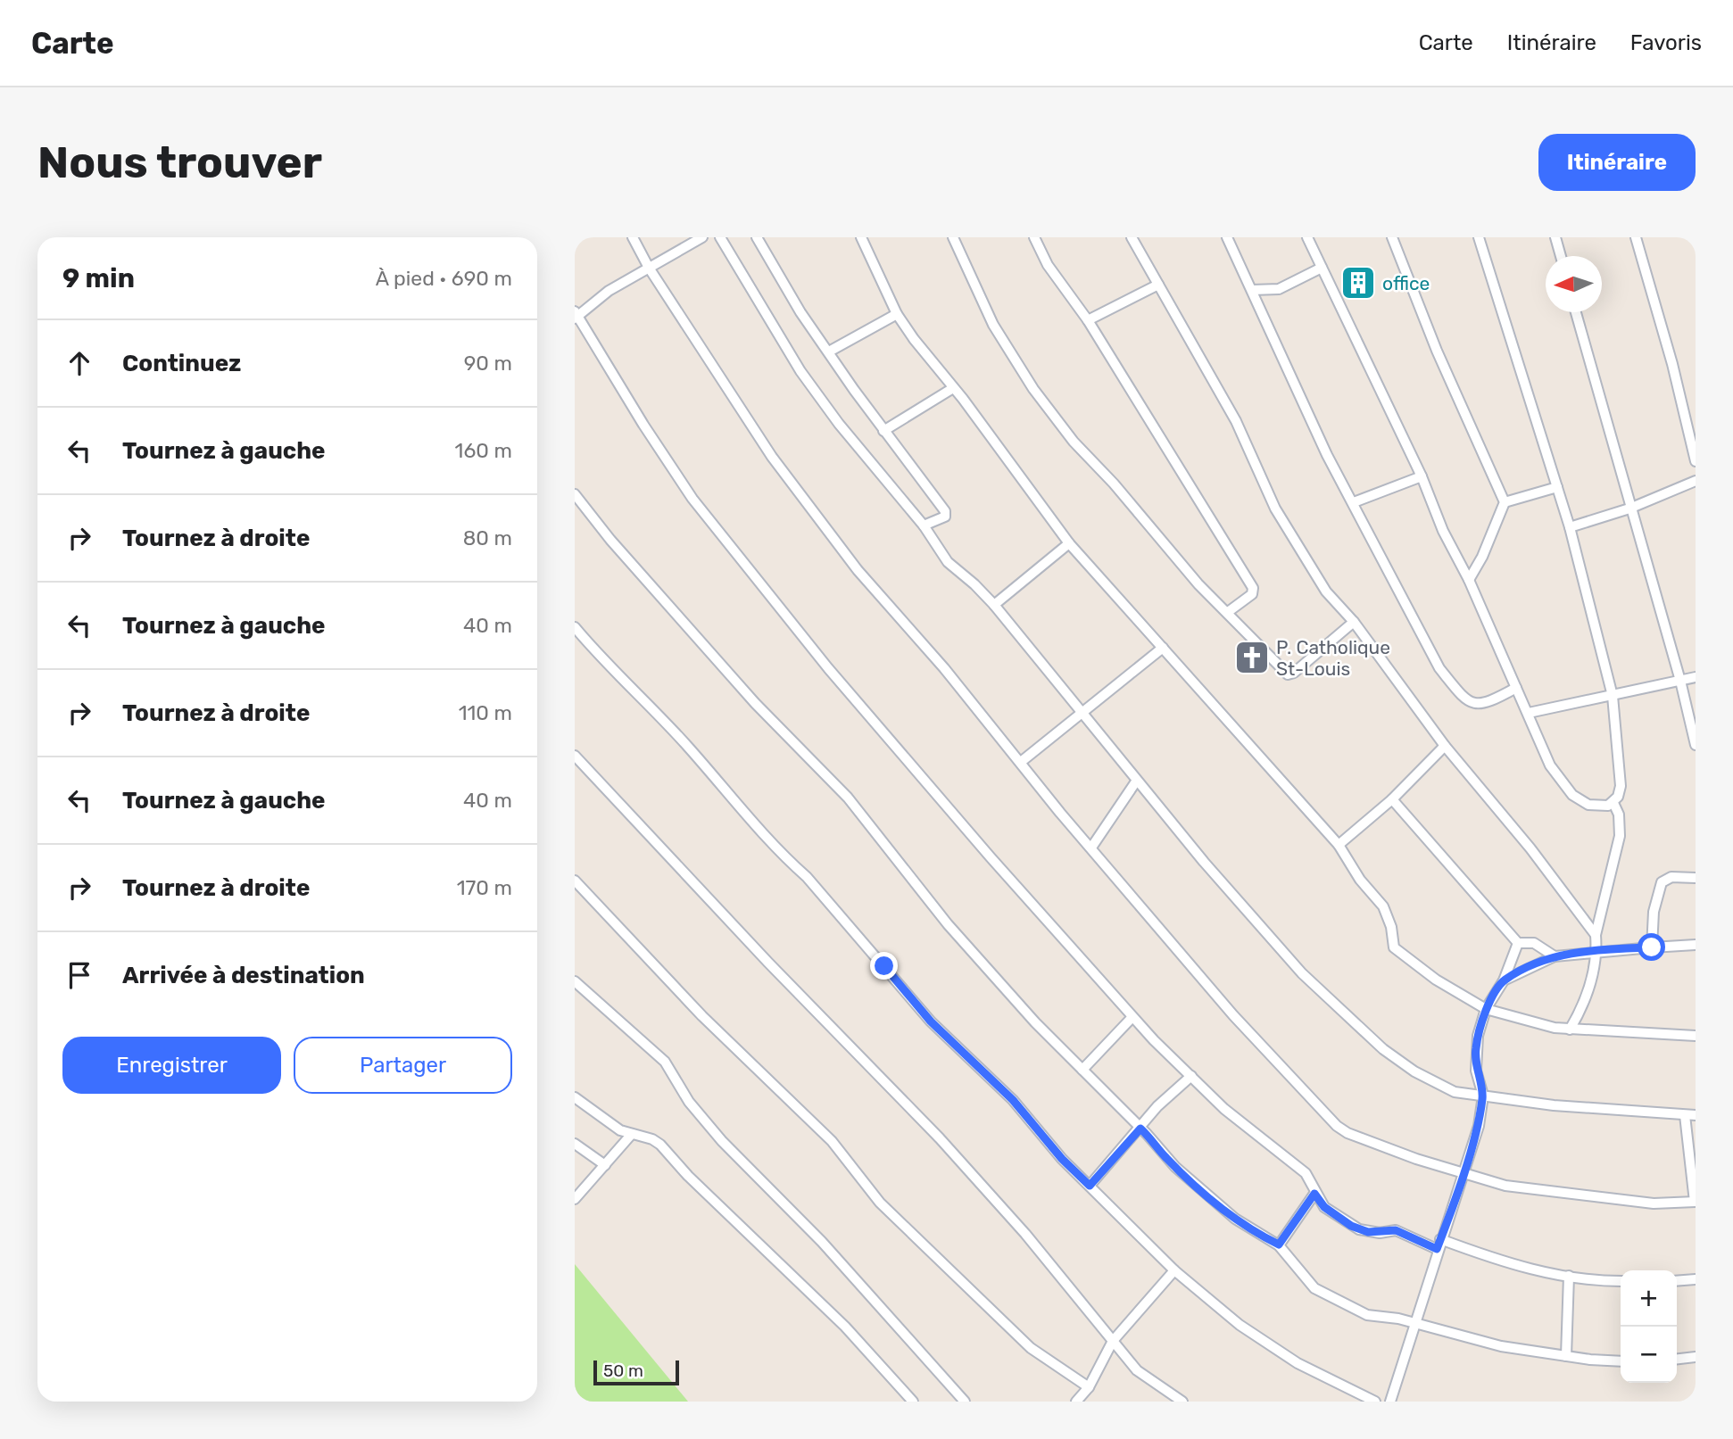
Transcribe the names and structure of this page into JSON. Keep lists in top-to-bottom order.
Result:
{
  "places": {
    "building": ["office"],
    "church": ["P. Catholique St-Louis"]
  },
  "scale_bar": "50 m",
  "north": "left",
  "page": {
    "header": "Carte",
    "nav": ["Carte", "Itinéraire", "Favoris"],
    "buttons": [
      "Itinéraire",
      ["Enregistrer", "Partager"]
    ],
    "title": "Nous trouver",
    "heading": ["9 min", "À pied · 690 m"],
    "list": [
      ["Continuez", "90 m"],
      ["Tournez à gauche", "160 m"],
      ["Tournez à droite", "80 m"],
      ["Tournez à gauche", "40 m"],
      ["Tournez à droite", "110 m"],
      ["Tournez à gauche", "40 m"],
      ["Tournez à droite", "170 m"],
      "Arrivée à destination"
    ],
    "map_buttons": ["+", "−"],
    "scale": "50 m"
  }
}
